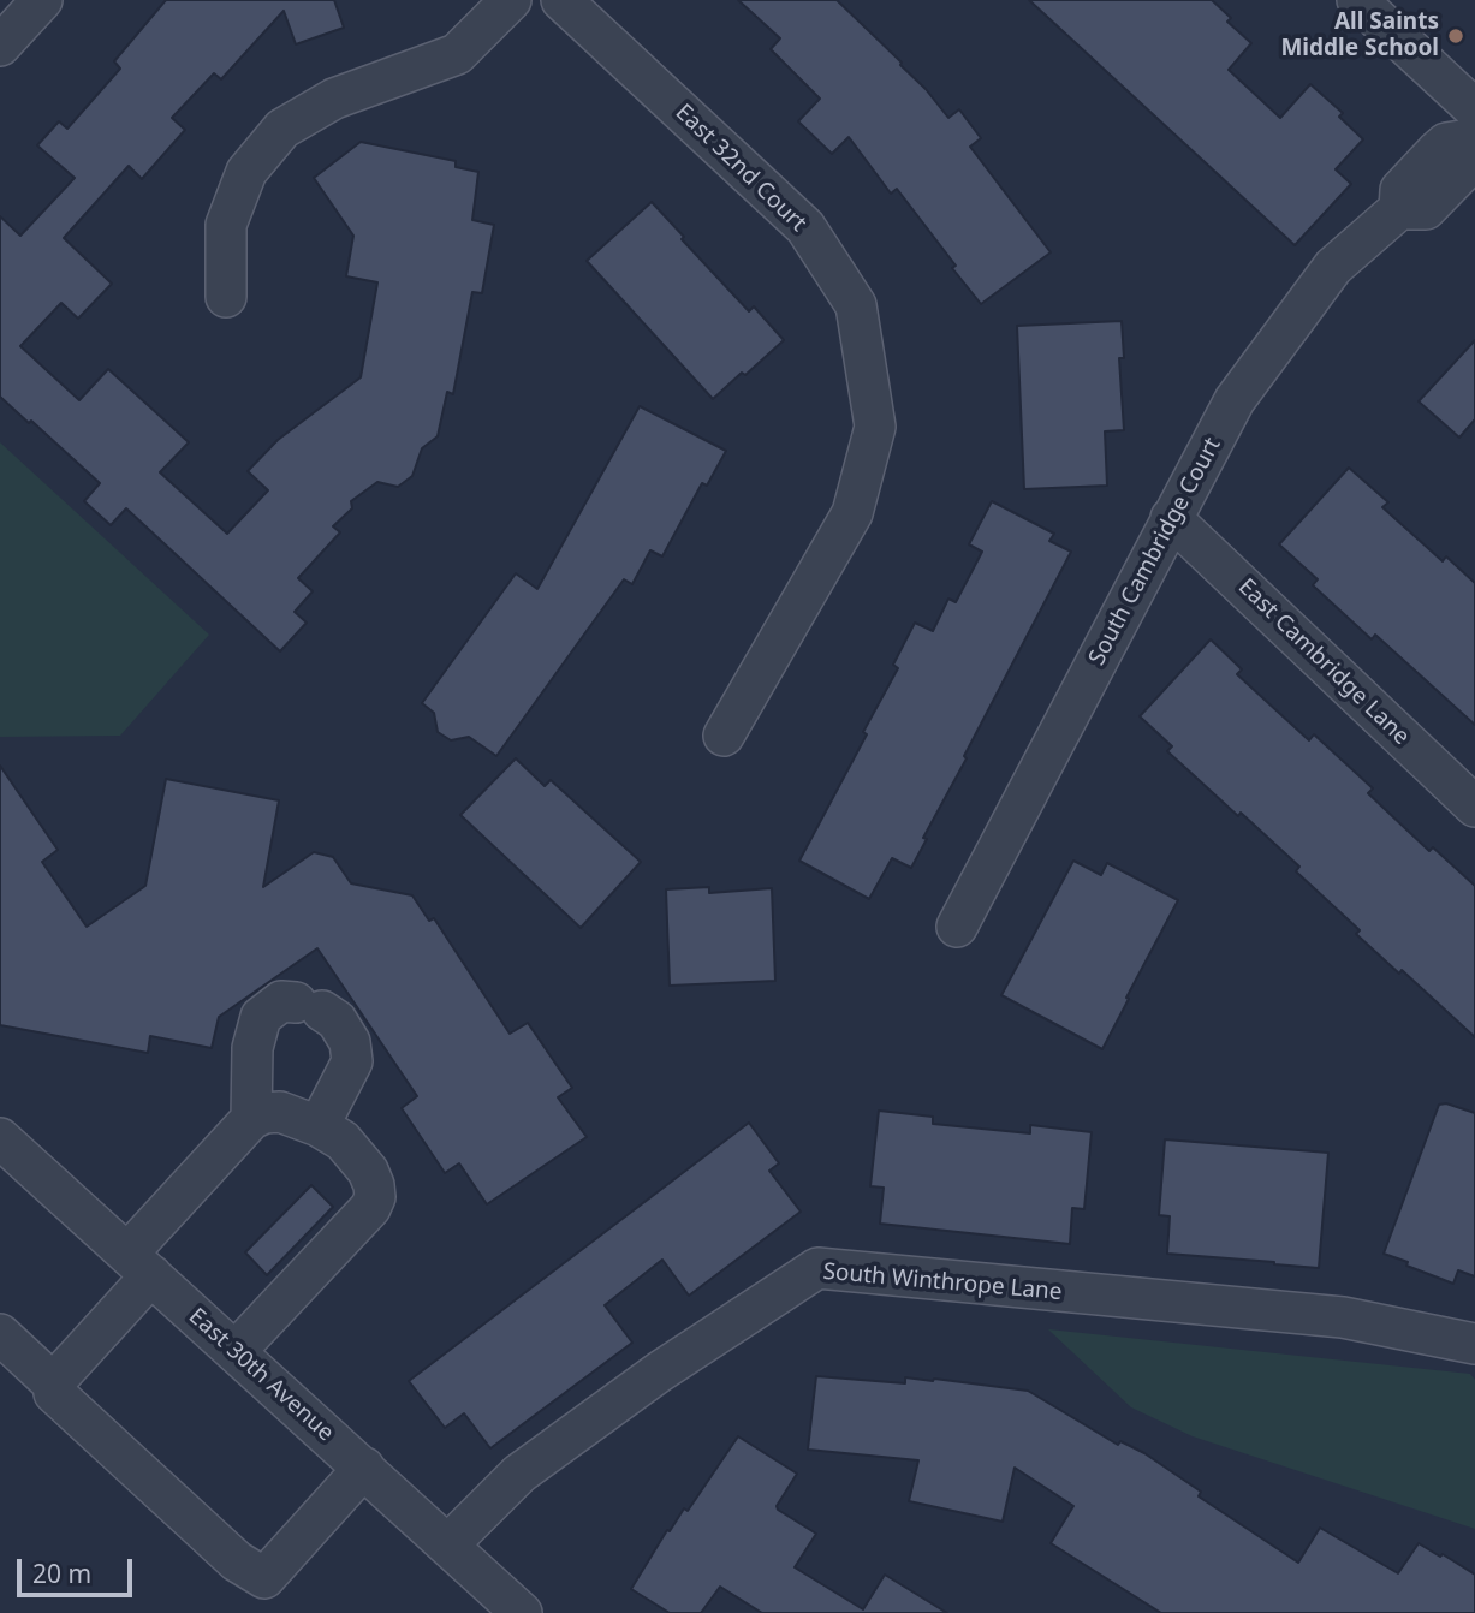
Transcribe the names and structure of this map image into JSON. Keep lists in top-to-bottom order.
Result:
{
  "streets": {
    "street": [
      "East 32nd Court",
      "South Cambridge Court",
      "East Cambridge Lane",
      "South Winthrope Lane",
      "East 30th Avenue"
    ]
  },
  "crossings": [
    ["South Cambridge Court", "East Cambridge Lane"],
    ["South Winthrope Lane", "East 30th Avenue"]
  ],
  "places": ["All Saints Middle School"],
  "scale_bar": "20 m"
}
